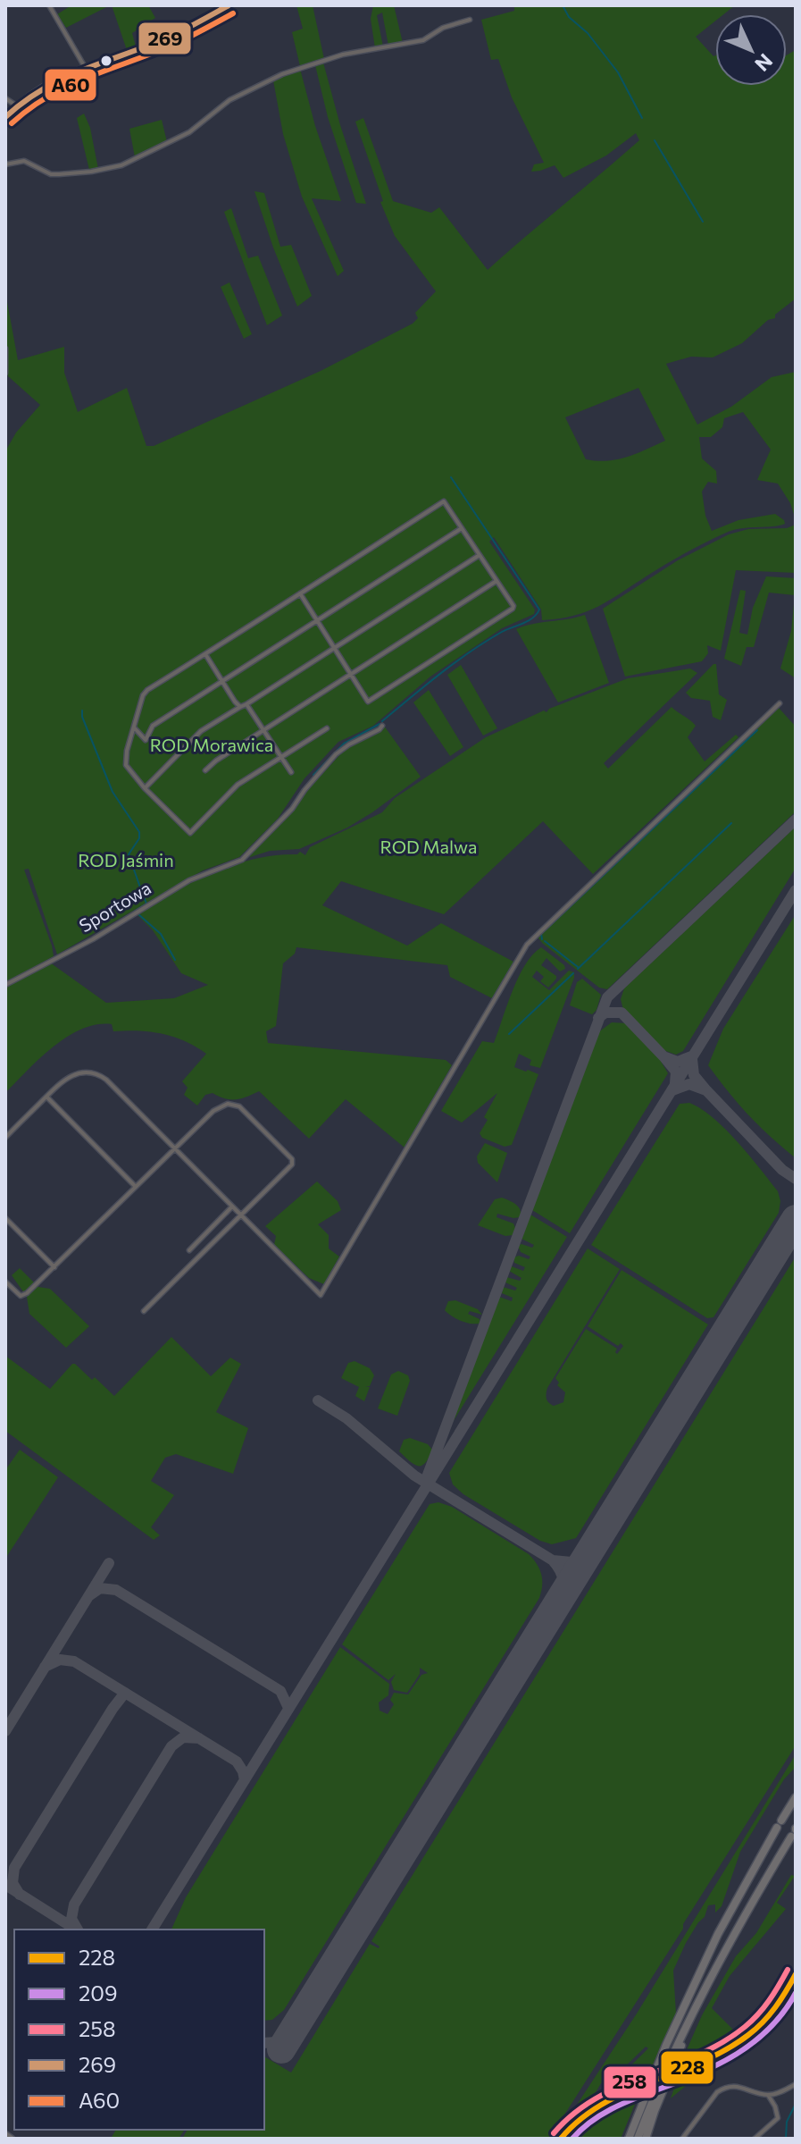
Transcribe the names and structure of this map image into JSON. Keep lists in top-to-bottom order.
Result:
{
  "streets": {
    "street": ["Sportowa"]
  },
  "parks": ["ROD Morawica", "ROD Malwa", "ROD Jaśmin"],
  "lines": [
    "transit line 269",
    "transit line A60",
    "transit line 258",
    "transit line 228",
    "transit line 209"
  ],
  "legend": [
    "228",
    "209",
    "258",
    "269",
    "A60"
  ],
  "north": "bottom right"
}
